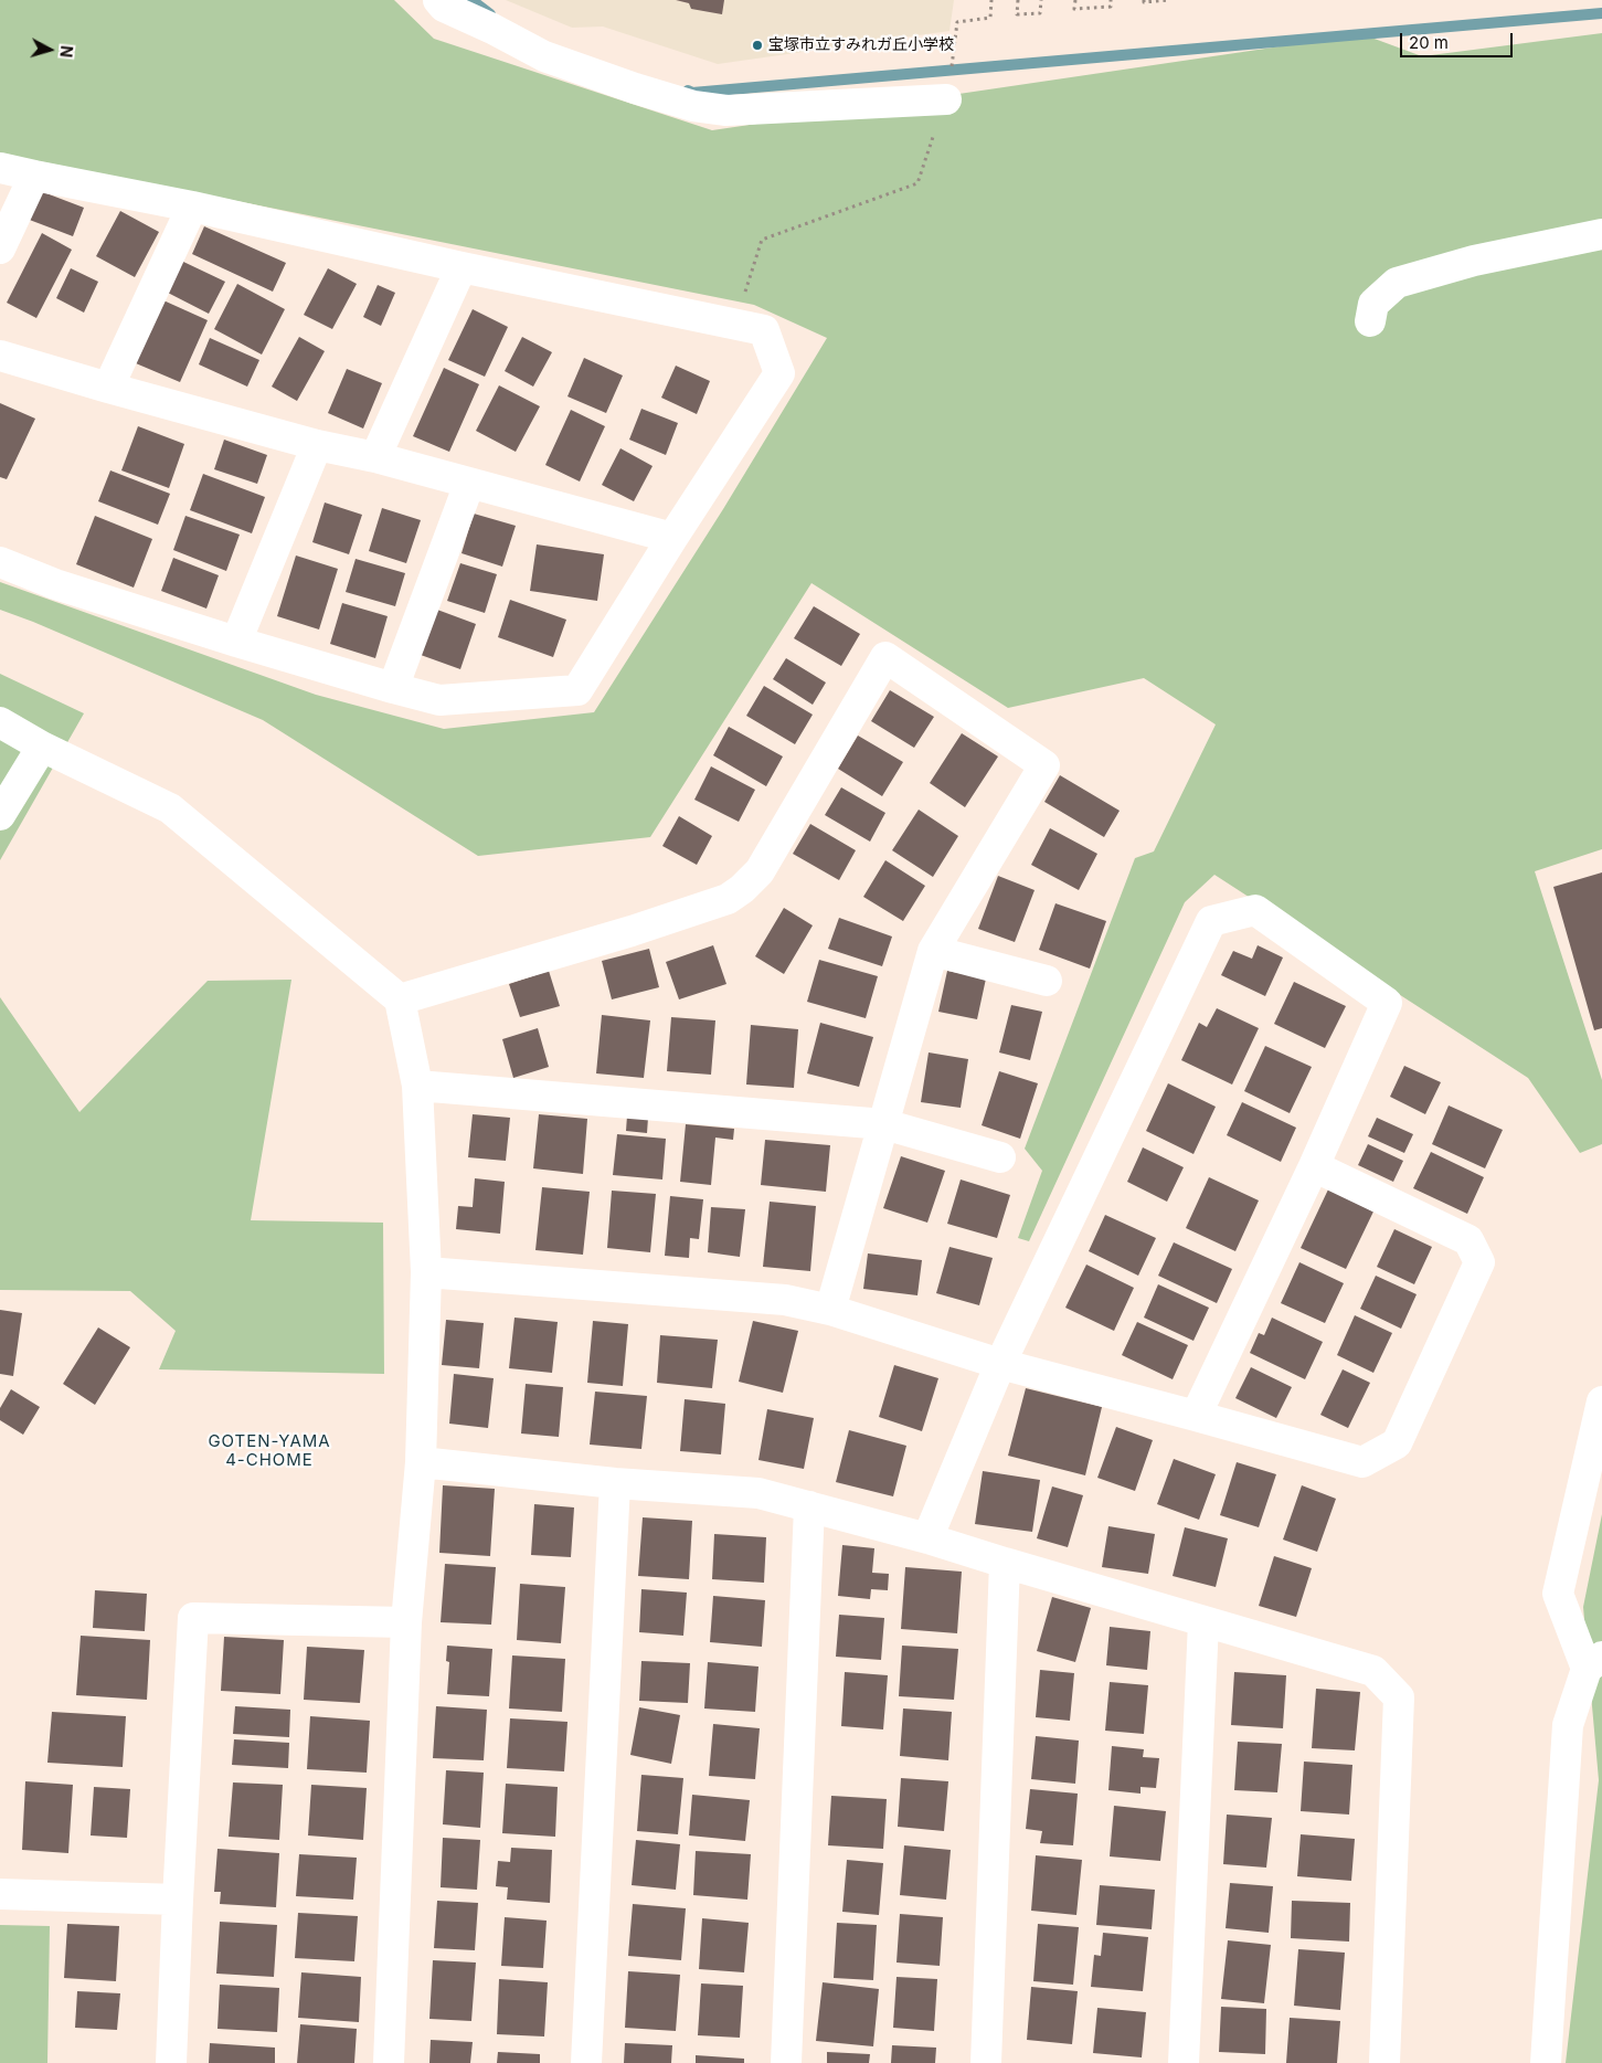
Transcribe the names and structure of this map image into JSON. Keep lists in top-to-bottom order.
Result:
{
  "districts": ["GOTEN-YAMA 4-CHOME"],
  "places": ["宝塚市立すみれガ丘小学校"],
  "scale_bar": "20 m",
  "north": "right"
}
